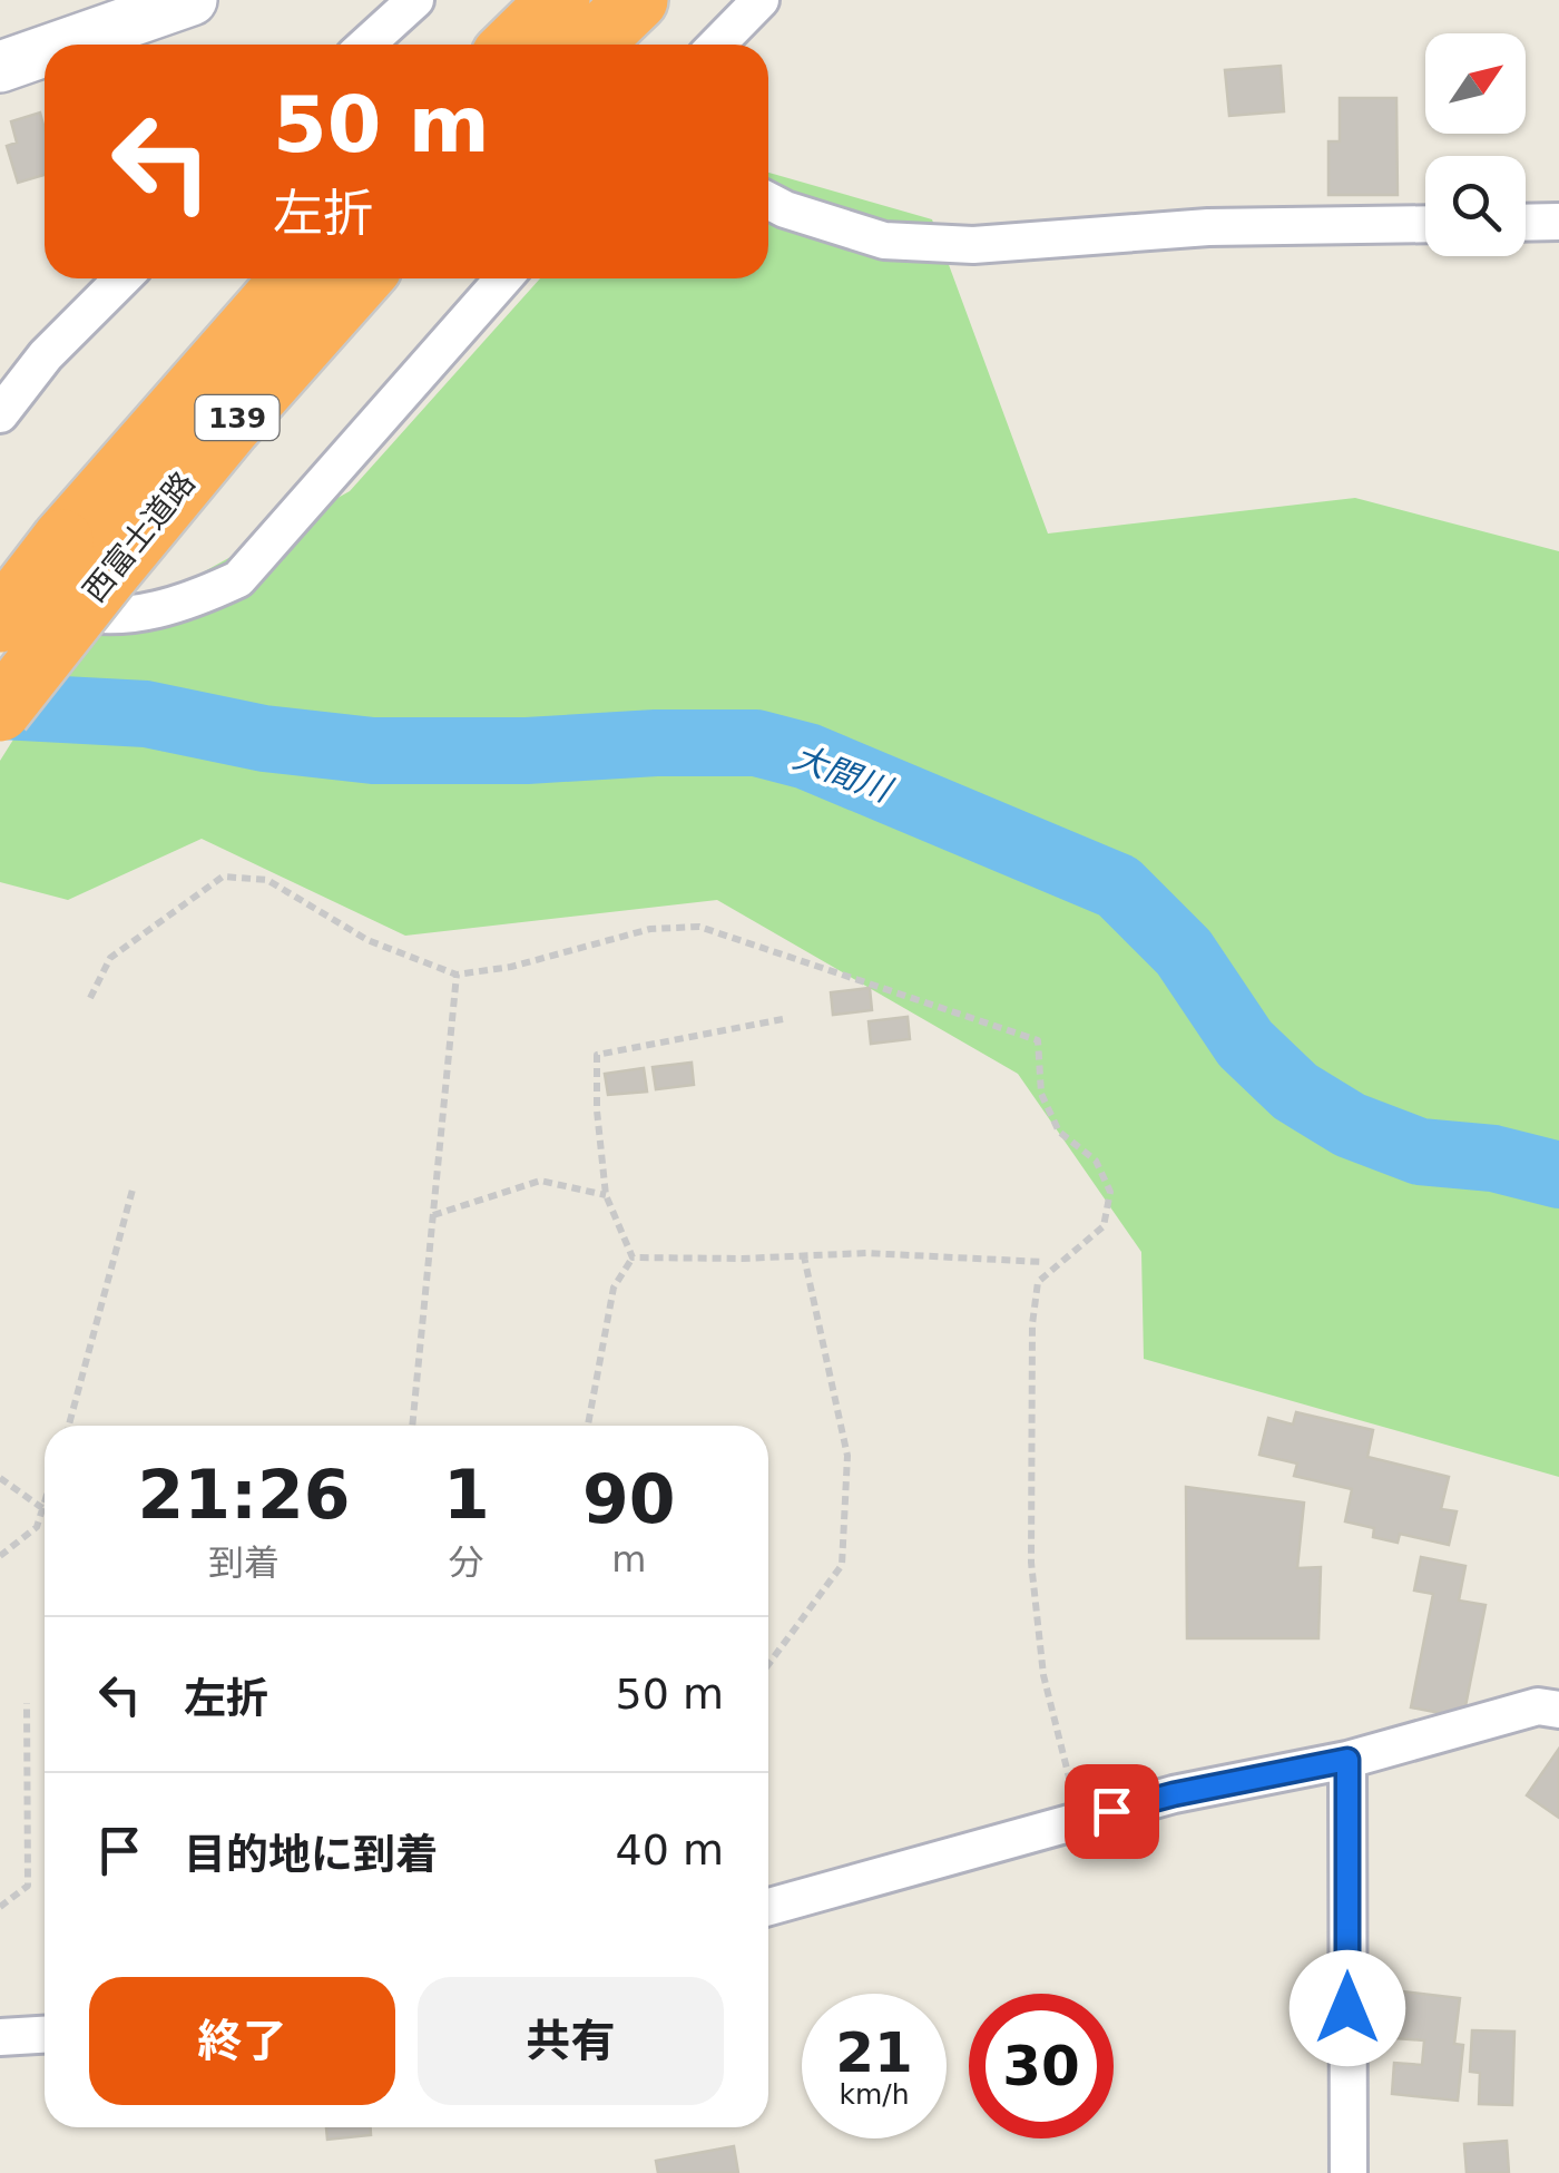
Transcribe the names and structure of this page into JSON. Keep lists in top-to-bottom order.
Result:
{
  "streets": {
    "highway": ["139", "西富士道路"]
  },
  "water": ["大間川"],
  "north": "top right",
  "page": {
    "turn": ["50 m", "左折"],
    "eta": [
      "21:26",
      "到着",
      "1",
      "分",
      "90",
      "m"
    ],
    "list": [
      {
        "name": "左折",
        "value": "50 m"
      },
      {
        "name": "目的地に到着",
        "value": "40 m"
      }
    ],
    "buttons": ["終了", "共有"],
    "speed": "21 km/h",
    "limit": "30"
  }
}
